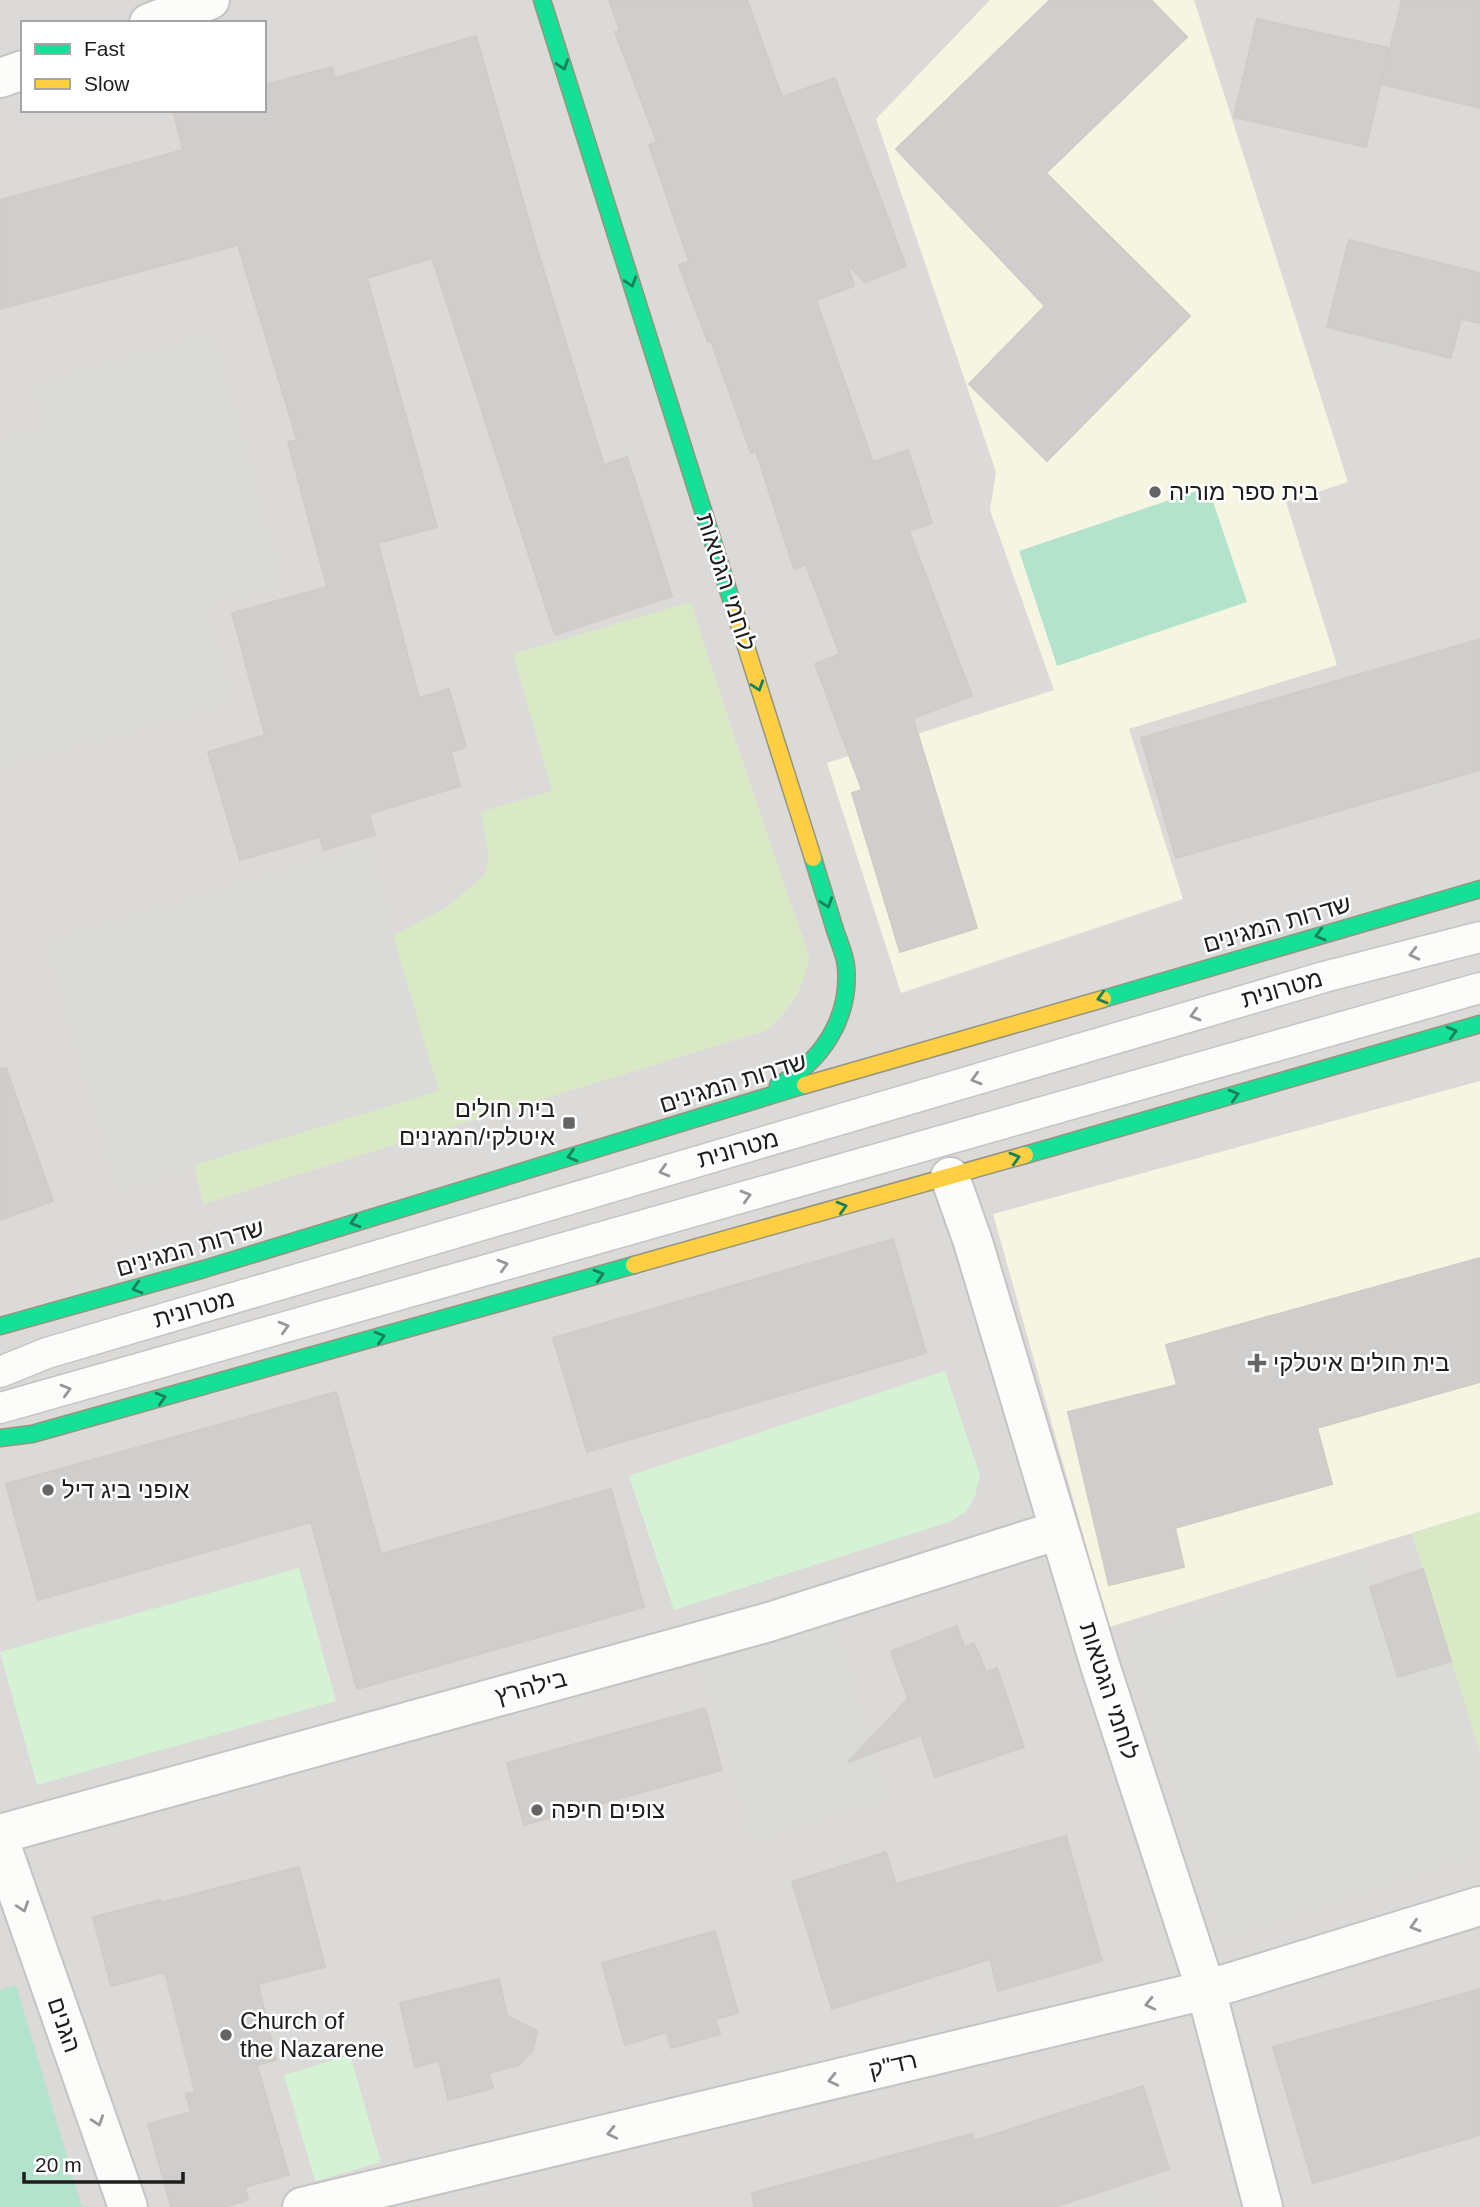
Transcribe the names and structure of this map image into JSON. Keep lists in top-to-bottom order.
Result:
{
  "streets": {
    "street": [
      "לוחמי הגטאות",
      "שדרות המגינים",
      "בילהרץ",
      "הגנים",
      "רד\"ק"
    ],
    "lane": ["מטרונית"]
  },
  "crossings": [
    ["לוחמי הגטאות", "שדרות המגינים"],
    ["לוחמי הגטאות", "בילהרץ"],
    ["לוחמי הגטאות", "רד\"ק"]
  ],
  "one_way": ["לוחמי הגטאות", "הגנים", "רד\"ק"],
  "places": {
    "other": [
      "בית ספר מוריה",
      "אופני ביג דיל",
      "צופים חיפה",
      "Church of the Nazarene"
    ],
    "transit": ["בית חולים איטלקי/המגינים"],
    "health": ["בית חולים איטלקי"]
  },
  "legend": ["Fast", "Slow"],
  "scale_bar": "20 m"
}
